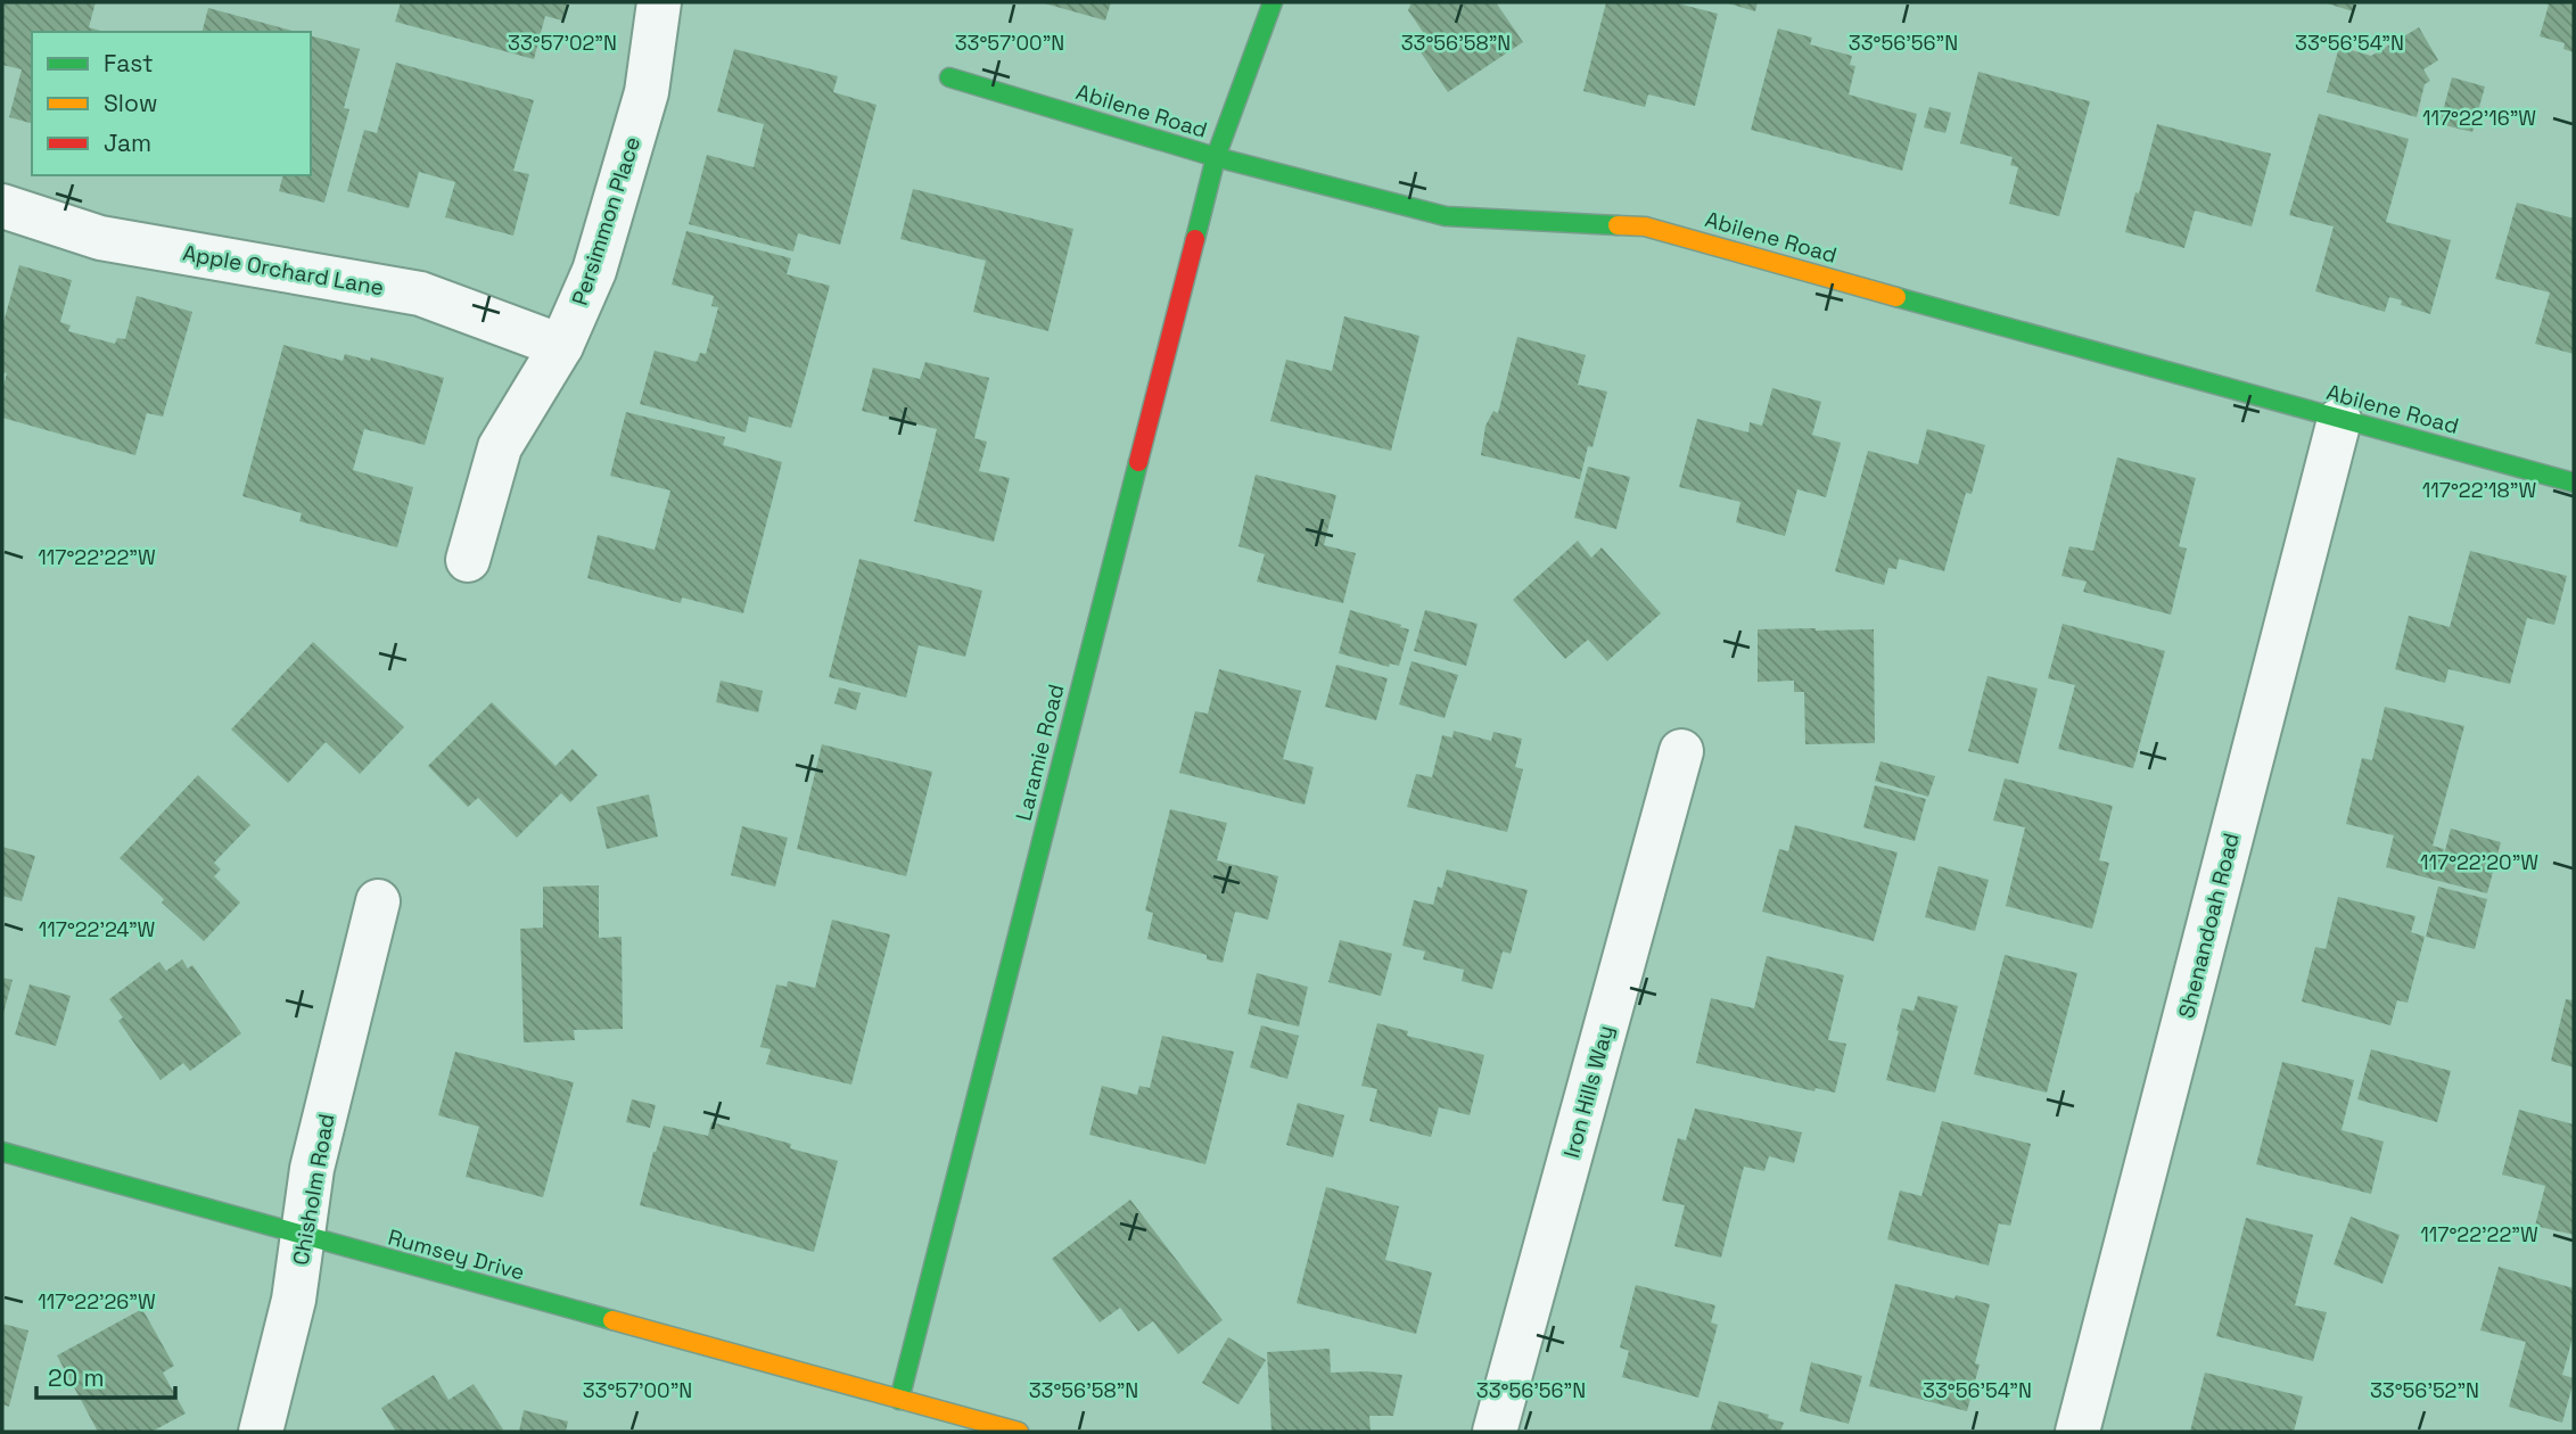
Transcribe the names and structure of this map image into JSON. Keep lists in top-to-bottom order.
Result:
{
  "streets": {
    "street": [
      "Abilene Road",
      "Persimmon Place",
      "Apple Orchard Lane",
      "Laramie Road",
      "Shenandoah Road",
      "Iron Hills Way",
      "Chisholm Road",
      "Rumsey Drive"
    ]
  },
  "crossings": [
    ["Abilene Road", "Laramie Road"],
    ["Abilene Road", "Shenandoah Road"],
    ["Persimmon Place", "Apple Orchard Lane"],
    ["Laramie Road", "Rumsey Drive"],
    ["Chisholm Road", "Rumsey Drive"]
  ],
  "legend": ["Fast", "Slow", "Jam"],
  "scale_bar": "20 m",
  "coordinates": [
    "33°57'02\"N",
    "33°57'00\"N",
    "33°56'58\"N",
    "33°56'56\"N",
    "33°56'54\"N",
    "117°22'16\"W",
    "117°22'18\"W",
    "117°22'22\"W",
    "117°22'20\"W",
    "117°22'24\"W",
    "117°22'26\"W",
    "33°56'52\"N"
  ]
}
